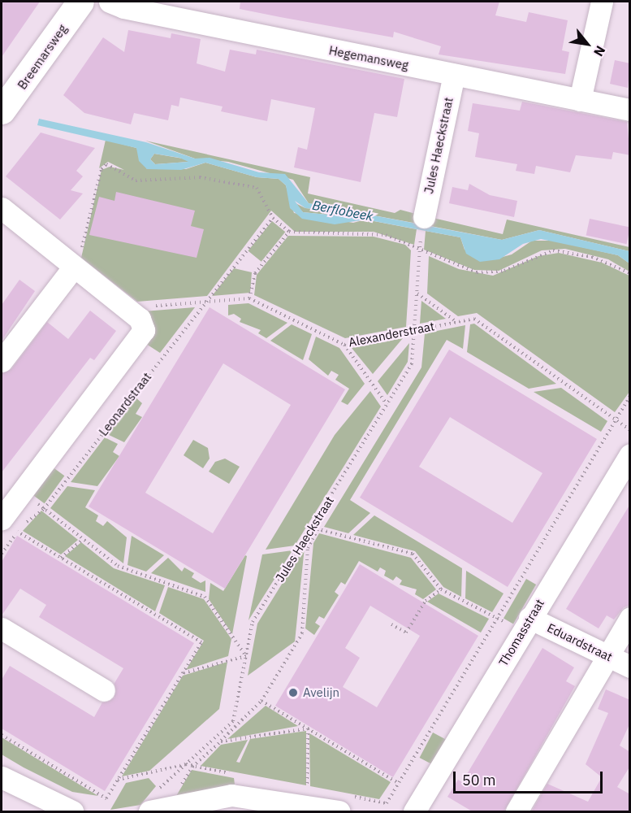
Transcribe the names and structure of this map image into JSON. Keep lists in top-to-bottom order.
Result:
{
  "streets": {
    "main road": ["Breemarsweg"],
    "street": [
      "Hegemansweg",
      "Jules Haeckstraat",
      "Thomasstraat",
      "Eduardstraat"
    ],
    "path": ["Alexanderstraat", "Leonardstraat"]
  },
  "crossings": [
    ["Hegemansweg", "Jules Haeckstraat"],
    ["Jules Haeckstraat", "Alexanderstraat"],
    ["Alexanderstraat", "Leonardstraat"],
    ["Thomasstraat", "Eduardstraat"]
  ],
  "water": ["Berflobeek"],
  "places": ["Avelijn"],
  "scale_bar": "50 m",
  "north": "bottom right"
}
